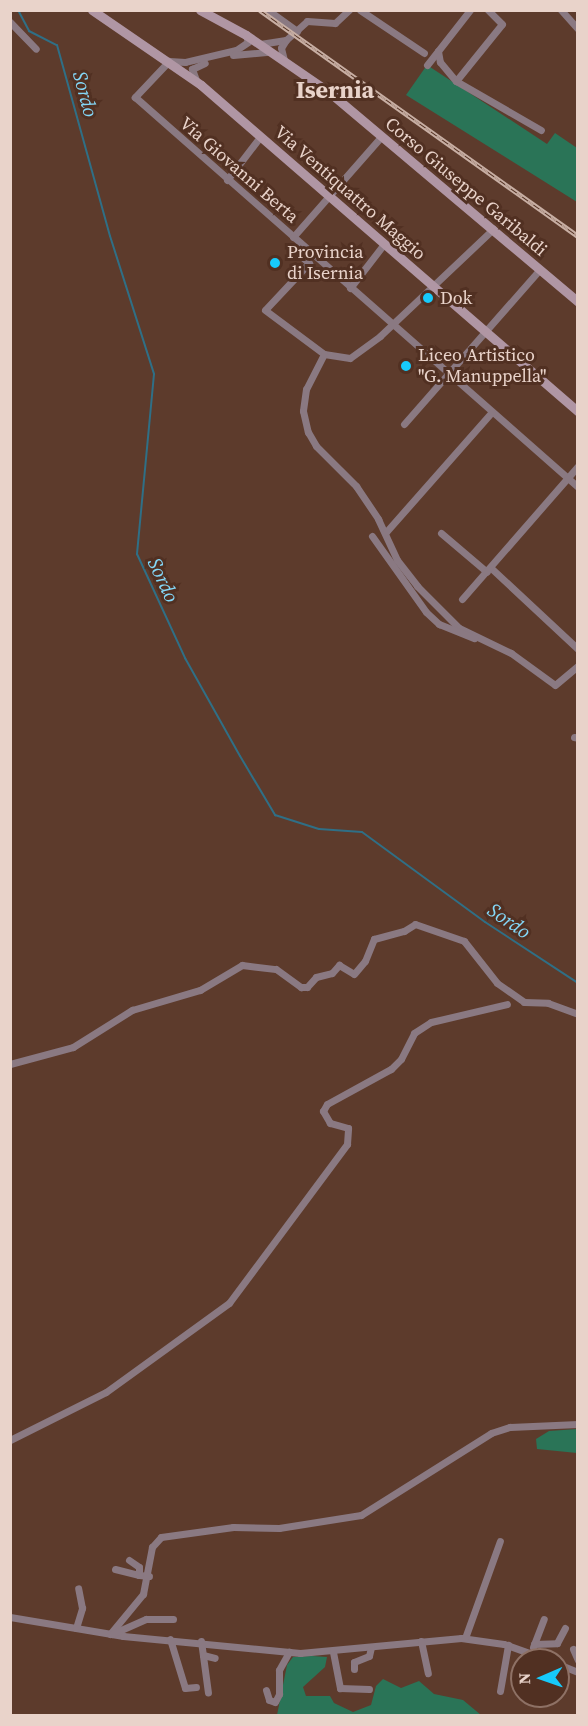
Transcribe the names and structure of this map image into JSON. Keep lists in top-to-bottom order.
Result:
{
  "streets": {
    "main road": ["Corso Giuseppe Garibaldi", "Via Ventiquattro Maggio"],
    "street": ["Via Giovanni Berta"]
  },
  "crossings": [
    ["Via Giovanni Berta", "Via Ventiquattro Maggio"]
  ],
  "districts": ["Isernia"],
  "water": ["Sordo"],
  "places": ["Provincia di Isernia", "Dok", "Liceo Artistico \"G. Manuppella\""],
  "north": "left"
}
